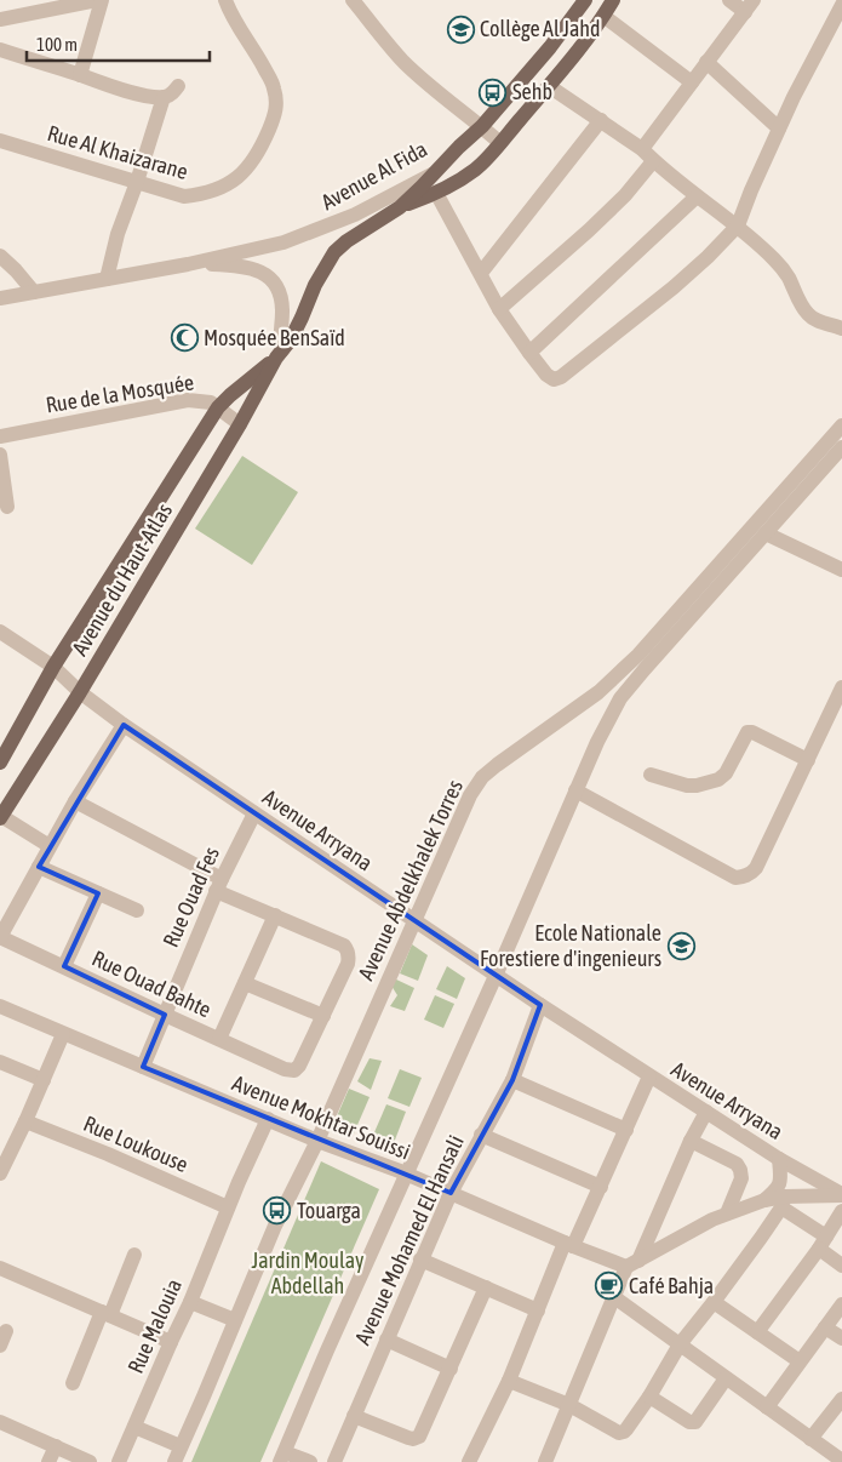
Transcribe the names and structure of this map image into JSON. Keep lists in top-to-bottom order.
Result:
{
  "streets": {
    "main road": ["Avenue Al Fida", "Avenue du Haut-Atlas"],
    "street": [
      "Rue Al Khaizarane",
      "Rue de la Mosquée",
      "Avenue Arryana",
      "Avenue Abdelkhalek Torres",
      "Rue Ouad Fes",
      "Rue Ouad Bahte",
      "Avenue Mokhtar Souissi",
      "Rue Loukouse",
      "Avenue Mohamed El Hansali",
      "Rue Malouia"
    ]
  },
  "crossings": [
    ["Avenue Al Fida", "Avenue du Haut-Atlas"],
    ["Rue de la Mosquée", "Avenue du Haut-Atlas"],
    ["Avenue du Haut-Atlas", "Avenue Arryana"],
    ["Avenue Arryana", "Avenue Abdelkhalek Torres"],
    ["Avenue Arryana", "Rue Ouad Fes"],
    ["Avenue Arryana", "Avenue Mohamed El Hansali"],
    ["Avenue Abdelkhalek Torres", "Avenue Mokhtar Souissi"],
    ["Rue Ouad Fes", "Rue Ouad Bahte"],
    ["Rue Ouad Fes", "Avenue Mokhtar Souissi"],
    ["Avenue Mokhtar Souissi", "Avenue Mohamed El Hansali"],
    ["Avenue Mokhtar Souissi", "Rue Malouia"],
    ["Rue Loukouse", "Rue Malouia"]
  ],
  "parks": ["Jardin Moulay Abdellah"],
  "places": {
    "school or university": ["Collège Al Jahd", "Ecole Nationale Forestiere d'ingenieurs"],
    "bus stop": ["Sehb", "Touarga"],
    "mosque": ["Mosquée BenSaïd"],
    "cafe": ["Café Bahja"]
  },
  "scale_bar": "100 m"
}
